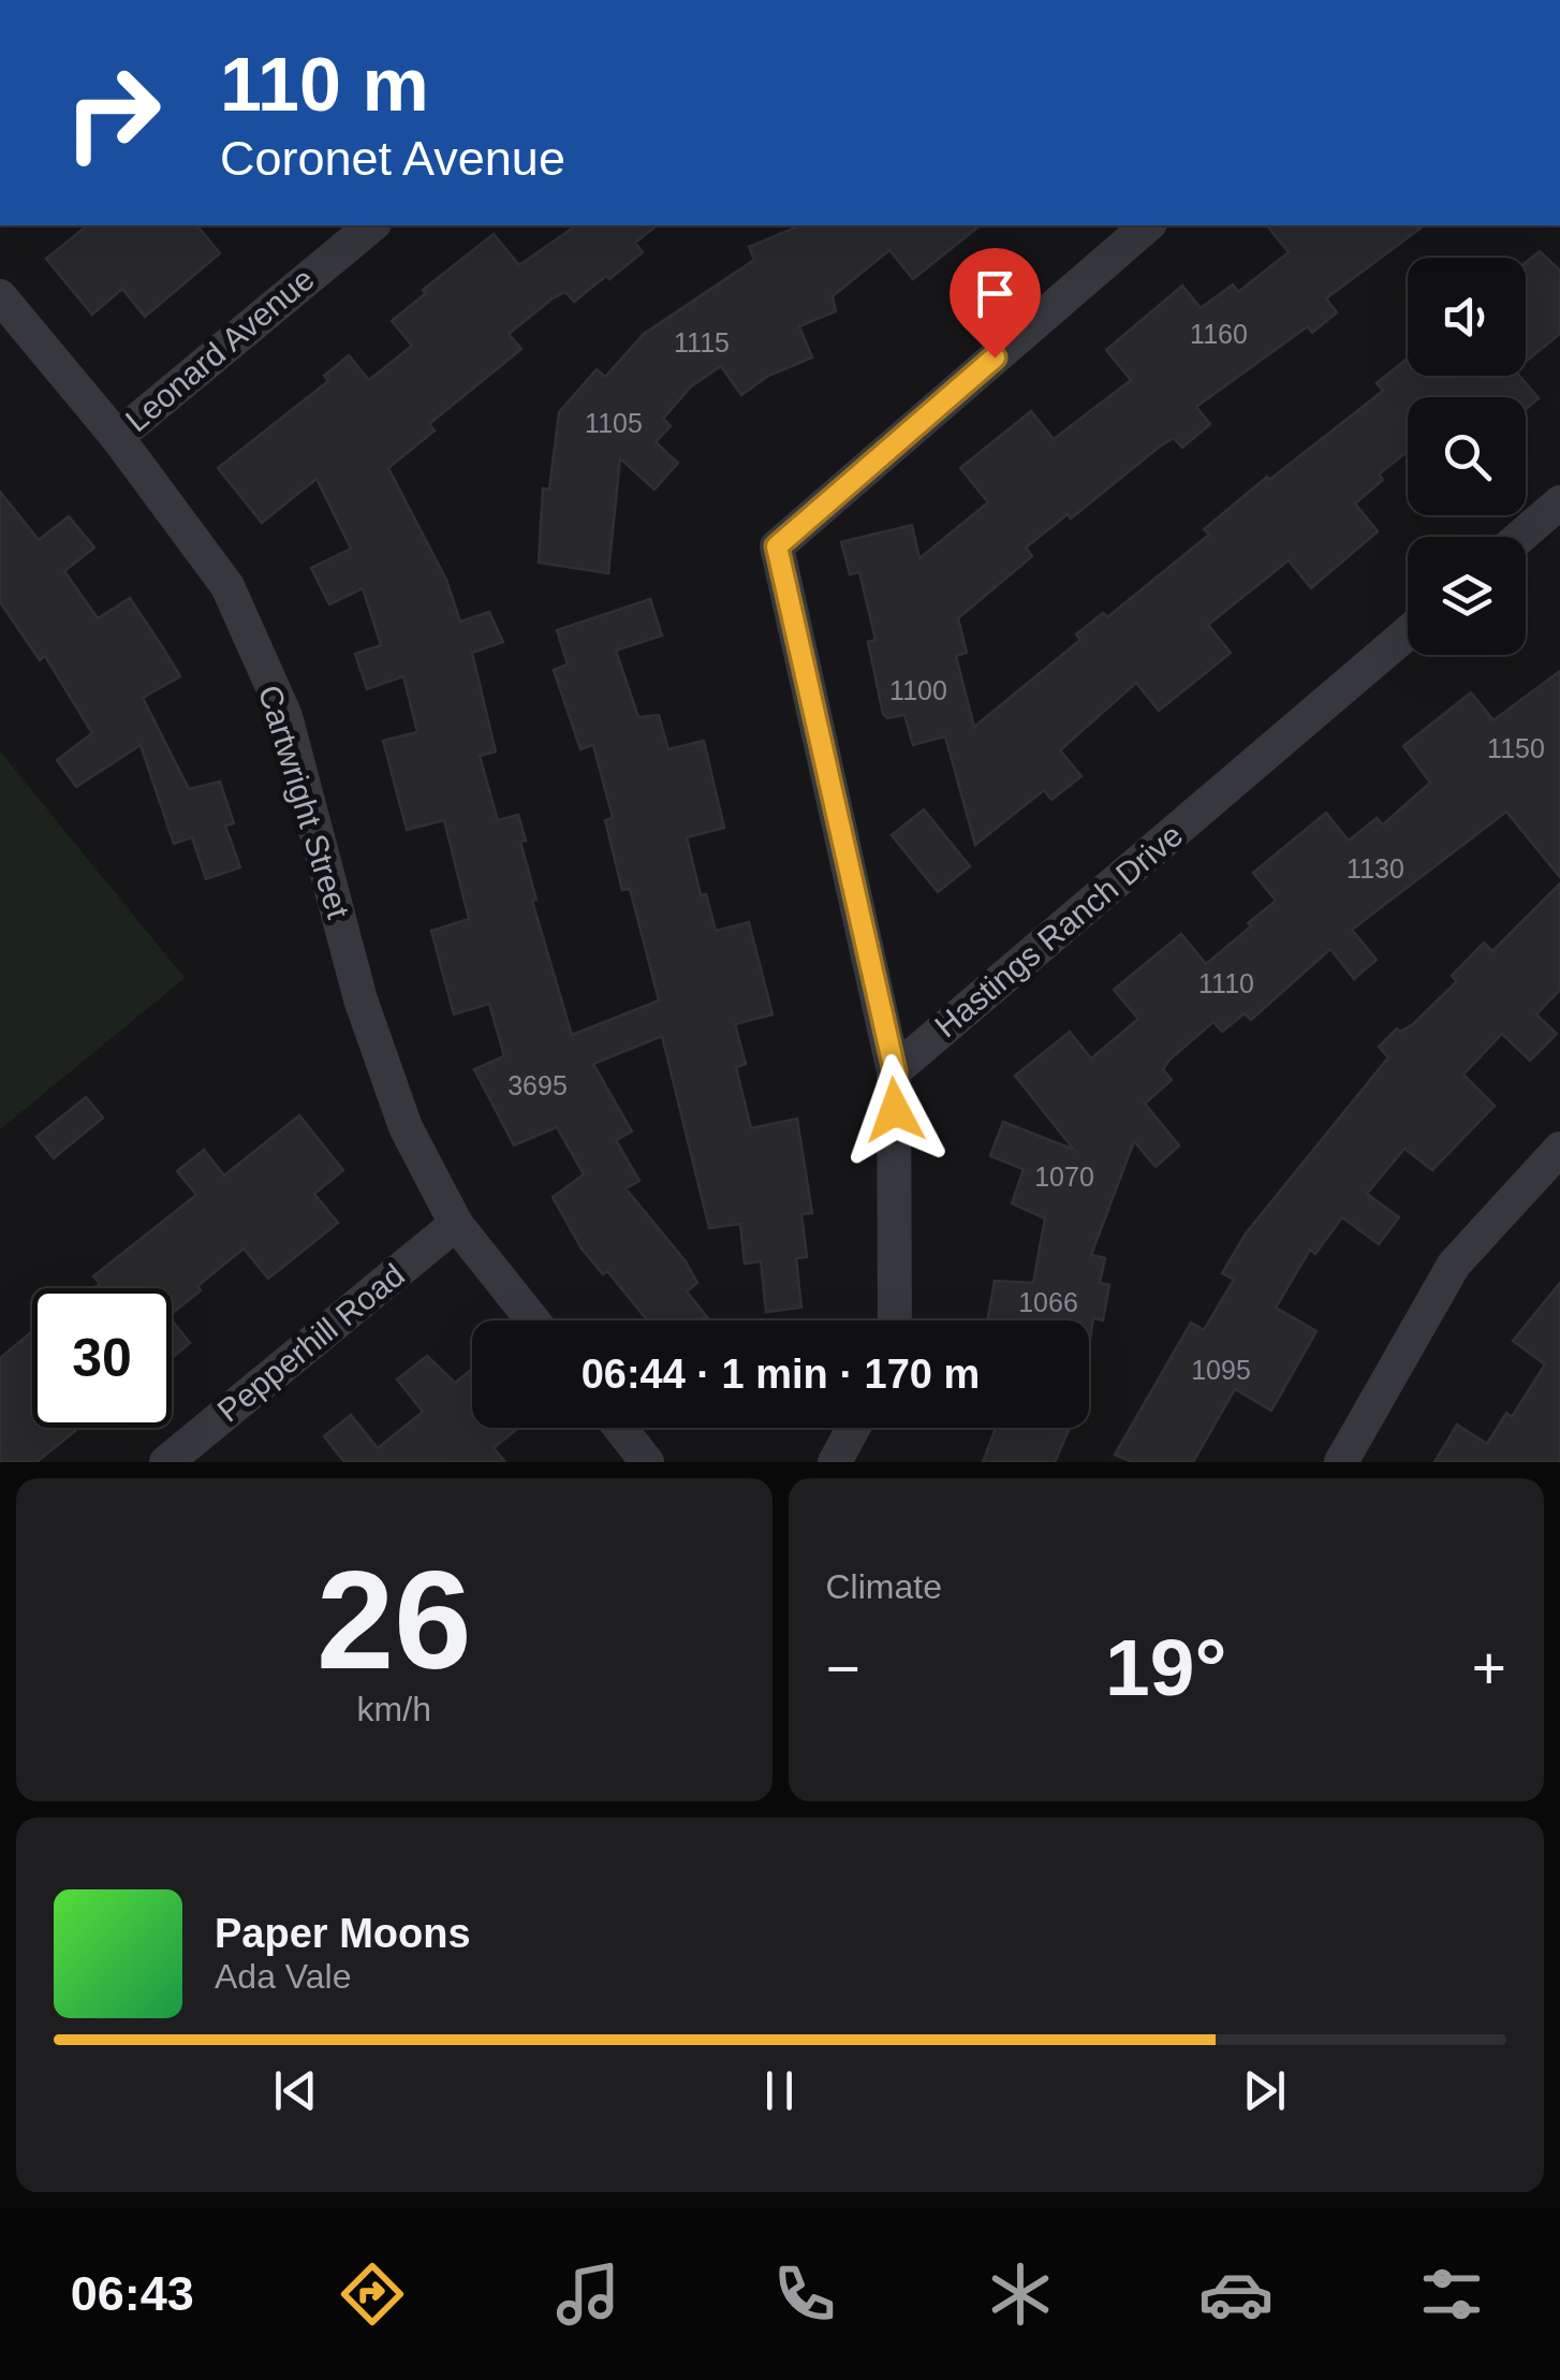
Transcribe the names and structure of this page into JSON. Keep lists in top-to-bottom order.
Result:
{
  "streets": {
    "street": [
      "Leonard Avenue",
      "Cartwright Street",
      "Hastings Ranch Drive",
      "Pepperhill Road"
    ]
  },
  "crossings": [
    ["Leonard Avenue", "Cartwright Street"],
    ["Cartwright Street", "Pepperhill Road"]
  ],
  "house_numbers": [
    "1160",
    "1115",
    "1105",
    "1100",
    "1150",
    "1130",
    "1110",
    "3695",
    "1070",
    "1066",
    "1095"
  ],
  "page": {
    "turn": ["110 m", "Coronet Avenue"],
    "limit": "30",
    "trip": "06:44 · 1 min · 170 m",
    "tile": [
      ["26", "km/h"],
      "Climate"
    ],
    "heat": ["−", "19°", "+"],
    "song": ["Paper Moons", "Ada Vale"],
    "tabs": "06:43"
  }
}
